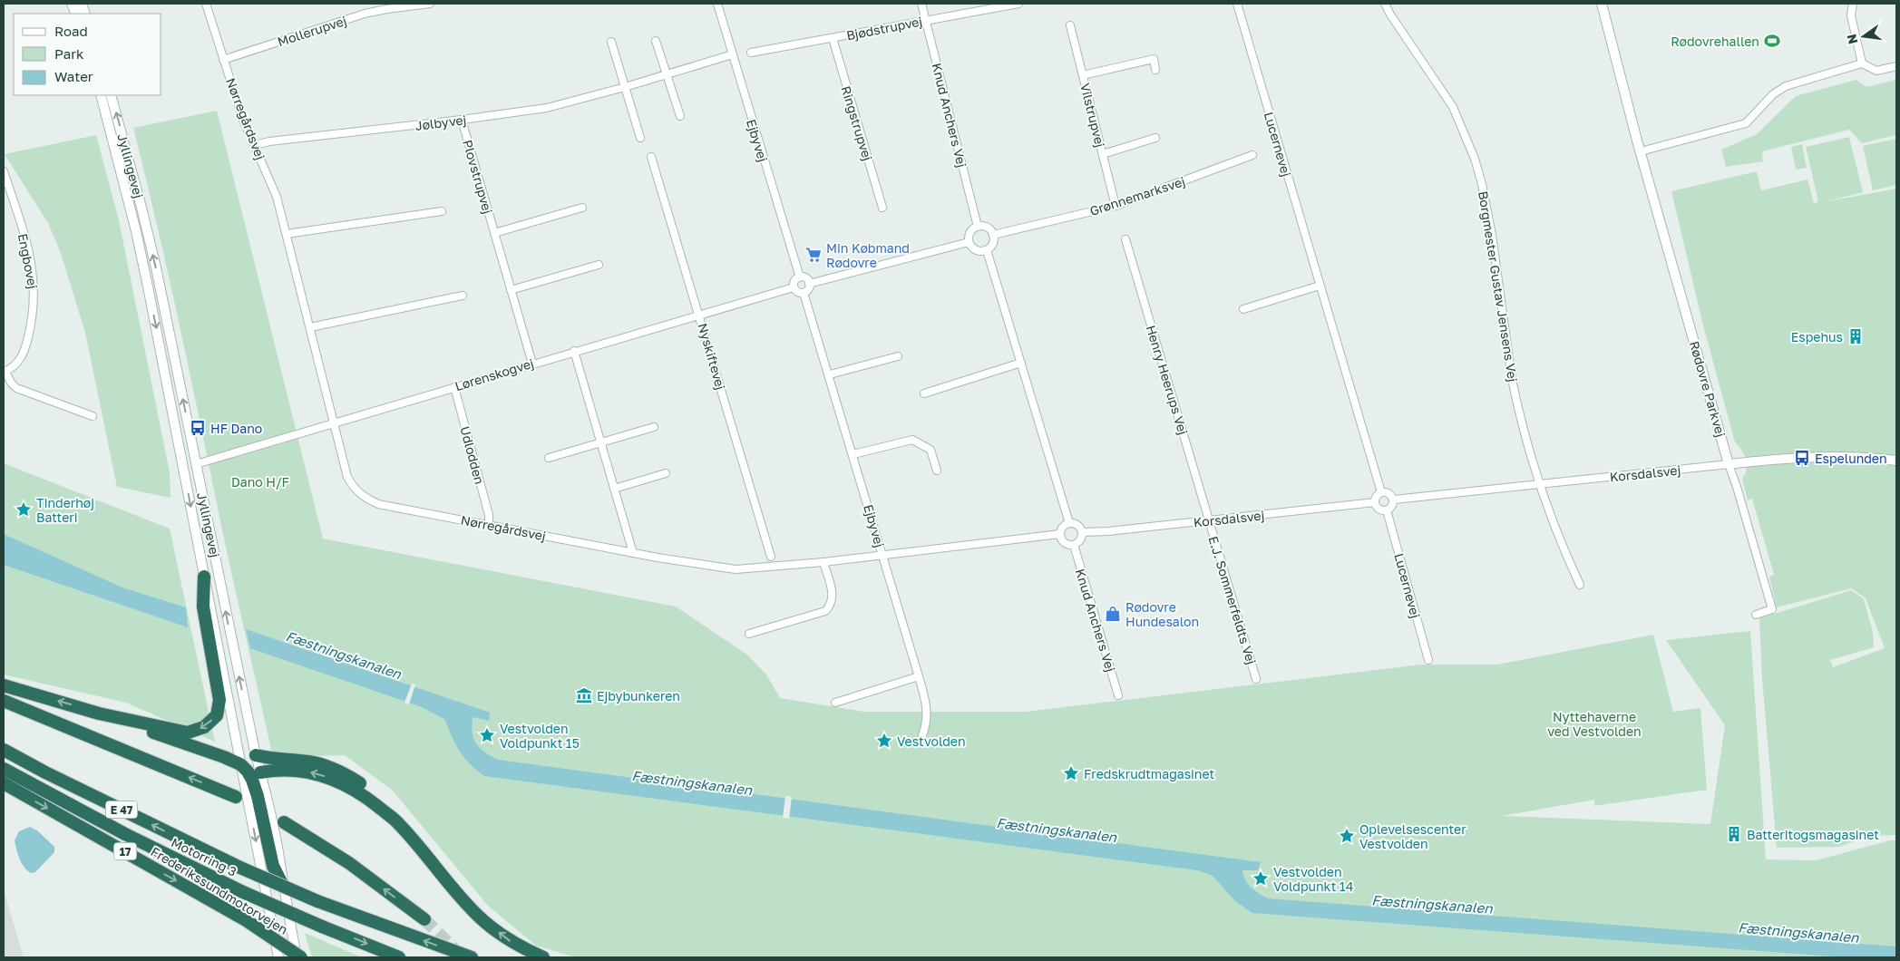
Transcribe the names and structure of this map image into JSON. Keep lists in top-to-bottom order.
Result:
{
  "streets": {
    "highway": [
      "E 47",
      "17",
      "Motorring 3",
      "Frederikssundmotorvejen"
    ],
    "street": [
      "Bjødstrupvej",
      "Mollerupvej",
      "Knud Anchers Vej",
      "Vilstrupvej",
      "Nørregårdsvej",
      "Jølbyvej",
      "Ringstrupvej",
      "Ejbyvej",
      "Lucernevej",
      "Jyllingevej",
      "Plovstrupvej",
      "Grønnemarksvej",
      "Engbovej",
      "Borgmester Gustav Jensens Vej",
      "Nyskiftevej",
      "Lørenskogvej",
      "Henry Heerups Vej",
      "Rødovre Parkvej",
      "Udlodden",
      "Korsdalsvej",
      "E.J. Sommerfeldts Vej"
    ]
  },
  "crossings": [
    ["Bjødstrupvej", "Knud Anchers Vej"],
    ["Bjødstrupvej", "Ringstrupvej"],
    ["Mollerupvej", "Nørregårdsvej"],
    ["Knud Anchers Vej", "Grønnemarksvej"],
    ["Knud Anchers Vej", "Korsdalsvej"],
    ["Vilstrupvej", "Grønnemarksvej"],
    ["Nørregårdsvej", "Jølbyvej"],
    ["Nørregårdsvej", "Ejbyvej"],
    ["Nørregårdsvej", "Lørenskogvej"],
    ["Nørregårdsvej", "Udlodden"],
    ["Jølbyvej", "Ejbyvej"],
    ["Jølbyvej", "Plovstrupvej"],
    ["Ejbyvej", "Lørenskogvej"],
    ["Lucernevej", "Korsdalsvej"],
    ["Jyllingevej", "Lørenskogvej"],
    ["Plovstrupvej", "Lørenskogvej"],
    ["Borgmester Gustav Jensens Vej", "Korsdalsvej"],
    ["Nyskiftevej", "Lørenskogvej"],
    ["Lørenskogvej", "Udlodden"],
    ["Henry Heerups Vej", "Korsdalsvej"],
    ["Henry Heerups Vej", "E.J. Sommerfeldts Vej"],
    ["Rødovre Parkvej", "Korsdalsvej"],
    ["Korsdalsvej", "E.J. Sommerfeldts Vej"]
  ],
  "water": ["Fæstningskanalen"],
  "parks": ["Dano H/F", "Nyttehaverne ved Vestvolden"],
  "places": {
    "sports": ["Rødovrehallen"],
    "supermarket": ["Min Købmand Rødovre"],
    "building": ["Espehus", "Batteritogsmagasinet"],
    "bus stop": ["HF Dano", "Espelunden"],
    "place": [
      "Tinderhøj Batteri",
      "Vestvolden Voldpunkt 15",
      "Vestvolden",
      "Fredskrudtmagasinet",
      "Oplevelsescenter Vestvolden",
      "Vestvolden Voldpunkt 14"
    ],
    "shop": ["Rødovre Hundesalon"],
    "museum": ["Ejbybunkeren"]
  },
  "legend": ["Road", "Park", "Water"],
  "north": "left"
}
